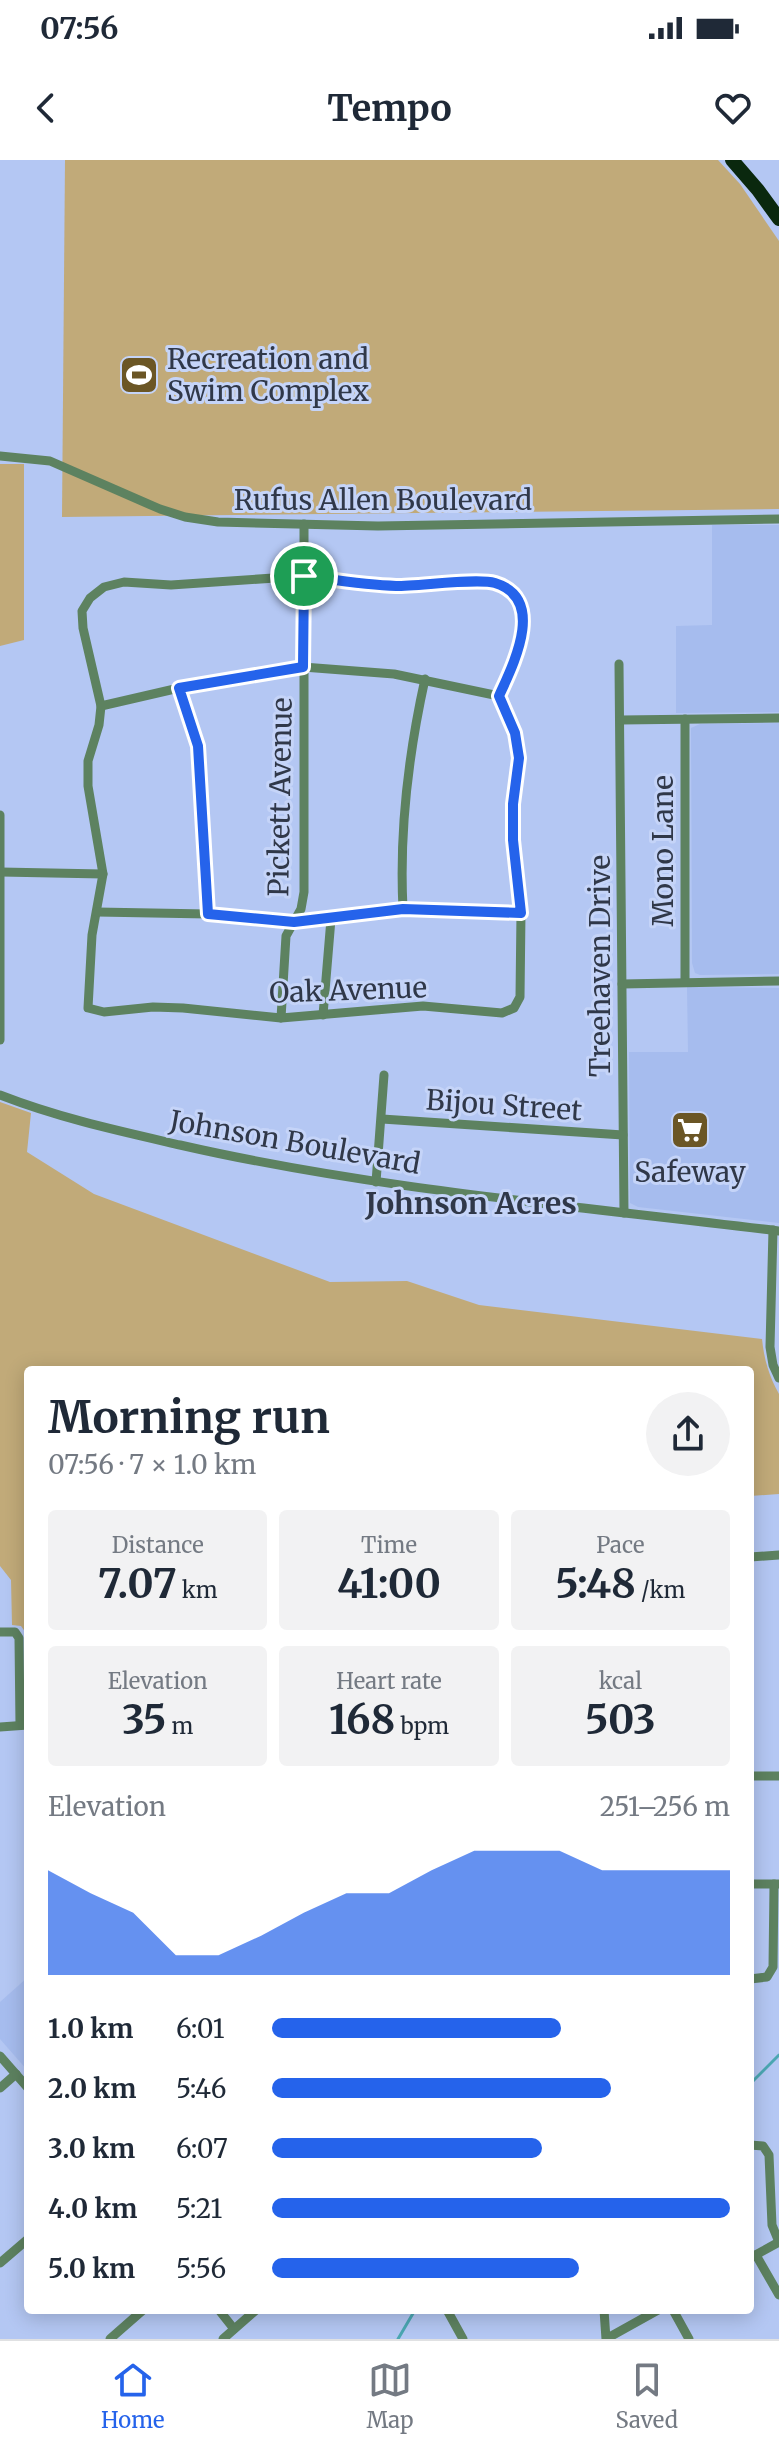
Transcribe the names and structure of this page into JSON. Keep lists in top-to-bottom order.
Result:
{
  "streets": {
    "street": [
      "Rufus Allen Boulevard",
      "Pickett Avenue",
      "Mono Lane",
      "Treehaven Drive",
      "Oak Avenue",
      "Bijou Street",
      "Johnson Boulevard"
    ]
  },
  "crossings": [
    ["Rufus Allen Boulevard", "Pickett Avenue"],
    ["Pickett Avenue", "Oak Avenue"],
    ["Treehaven Drive", "Bijou Street"],
    ["Treehaven Drive", "Johnson Boulevard"]
  ],
  "districts": ["Johnson Acres"],
  "places": {
    "sports": ["Recreation and Swim Complex"],
    "supermarket": ["Safeway"]
  },
  "page": {
    "status": "07:56",
    "header": "Tempo",
    "heading": ["Morning run", "07:56 · 7 × 1.0 km"],
    "stats": [
      ["Distance", "7.07 km"],
      ["Time", "41:00"],
      ["Pace", "5:48 /km"],
      ["Elevation", "35 m"],
      ["Heart rate", "168 bpm"],
      ["kcal", "503"]
    ],
    "chart": ["Elevation", "251–256 m"],
    "list": [
      {
        "name": "1.0 km",
        "note": "6:01"
      },
      {
        "name": "2.0 km",
        "note": "5:46"
      },
      {
        "name": "3.0 km",
        "note": "6:07"
      },
      {
        "name": "4.0 km",
        "note": "5:21"
      },
      {
        "name": "5.0 km",
        "note": "5:56"
      }
    ],
    "tabs": ["Home", "Map", "Saved"]
  }
}
